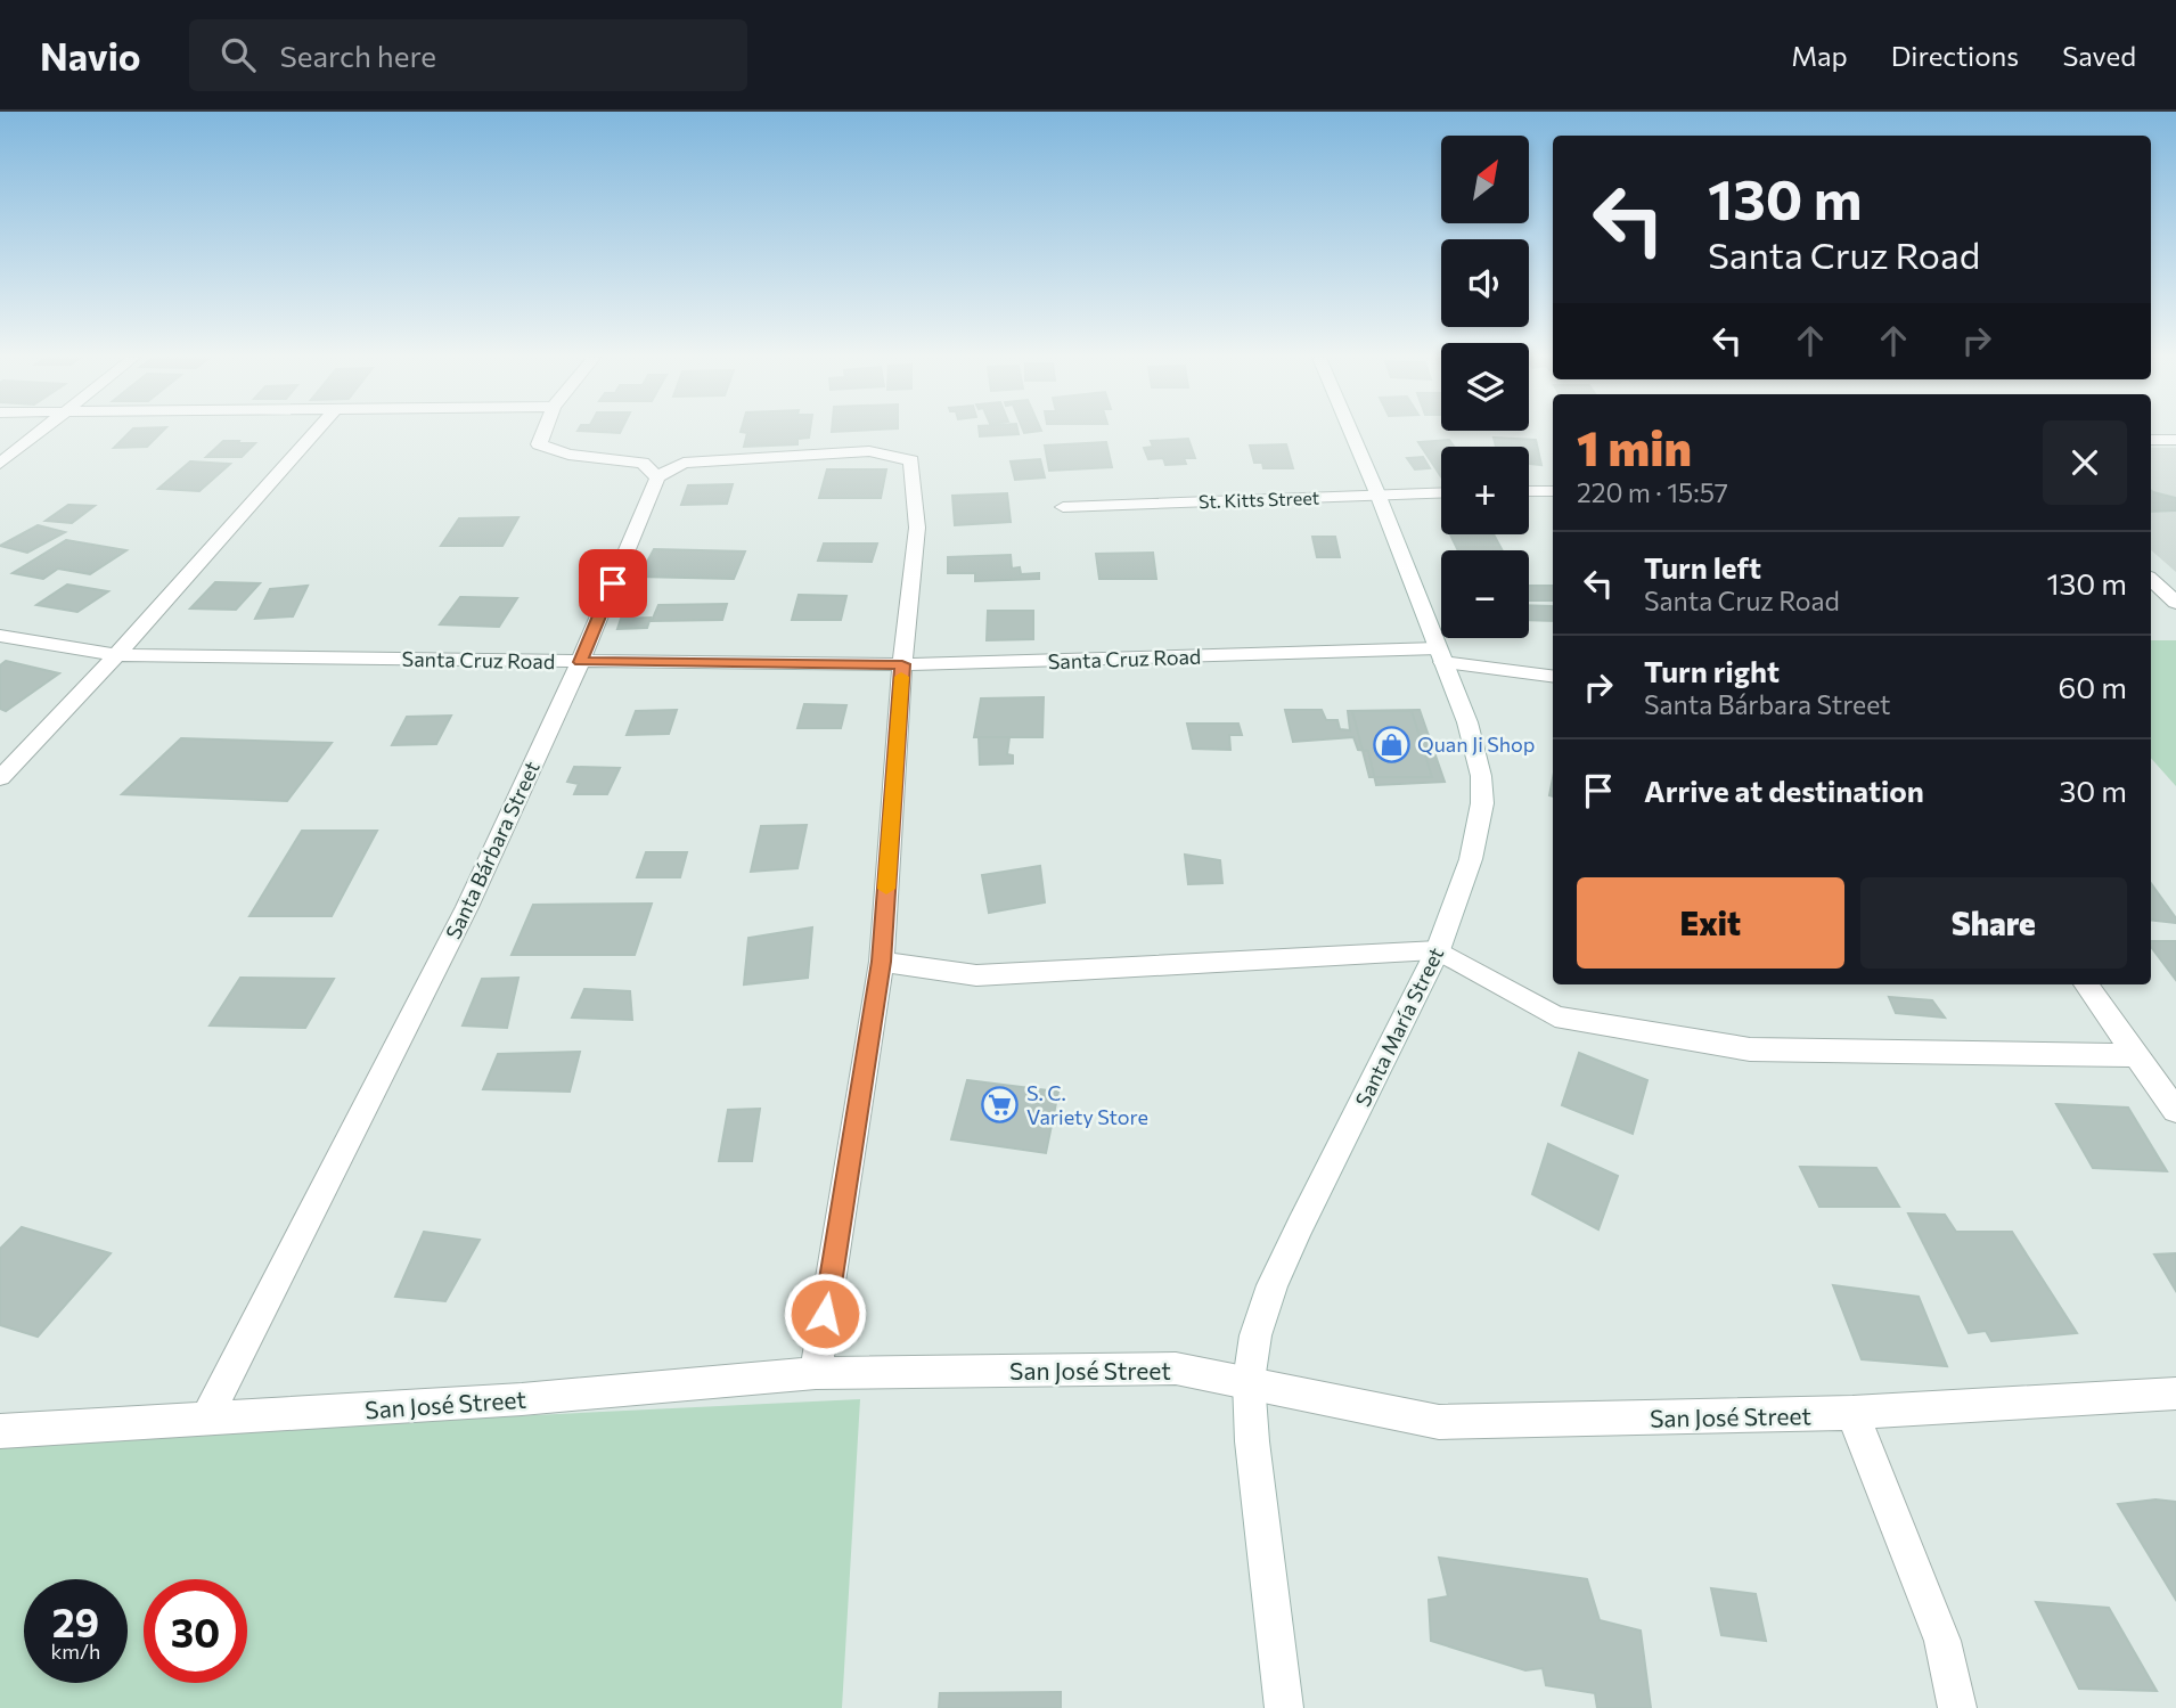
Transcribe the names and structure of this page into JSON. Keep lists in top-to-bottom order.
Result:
{
  "streets": {
    "street": [
      "St. Kitts Street",
      "Santa Cruz Road",
      "Santa Bárbara Street",
      "Santa María Street",
      "San José Street"
    ]
  },
  "crossings": [
    ["St. Kitts Street", "Santa María Street"],
    ["Santa Cruz Road", "Santa Bárbara Street"],
    ["Santa Cruz Road", "Santa María Street"],
    ["Santa Bárbara Street", "San José Street"],
    ["Santa María Street", "San José Street"]
  ],
  "places": {
    "shop": ["Quan Ji Shop"],
    "supermarket": ["S. C. Variety Store"]
  },
  "north": "top right",
  "page": {
    "header": "Navio",
    "search": "Search here",
    "nav": ["Map", "Directions", "Saved"],
    "map_buttons": ["+", "−"],
    "turn": ["130 m", "Santa Cruz Road"],
    "heading": ["1 min", "220 m · 15:57"],
    "list": [
      {
        "name": "Turn left",
        "note": "Santa Cruz Road",
        "value": "130 m"
      },
      {
        "name": "Turn right",
        "note": "Santa Bárbara Street",
        "value": "60 m"
      },
      {
        "name": "Arrive at destination",
        "value": "30 m"
      }
    ],
    "buttons": ["Exit", "Share"],
    "speed": "29 km/h",
    "limit": "30"
  }
}
